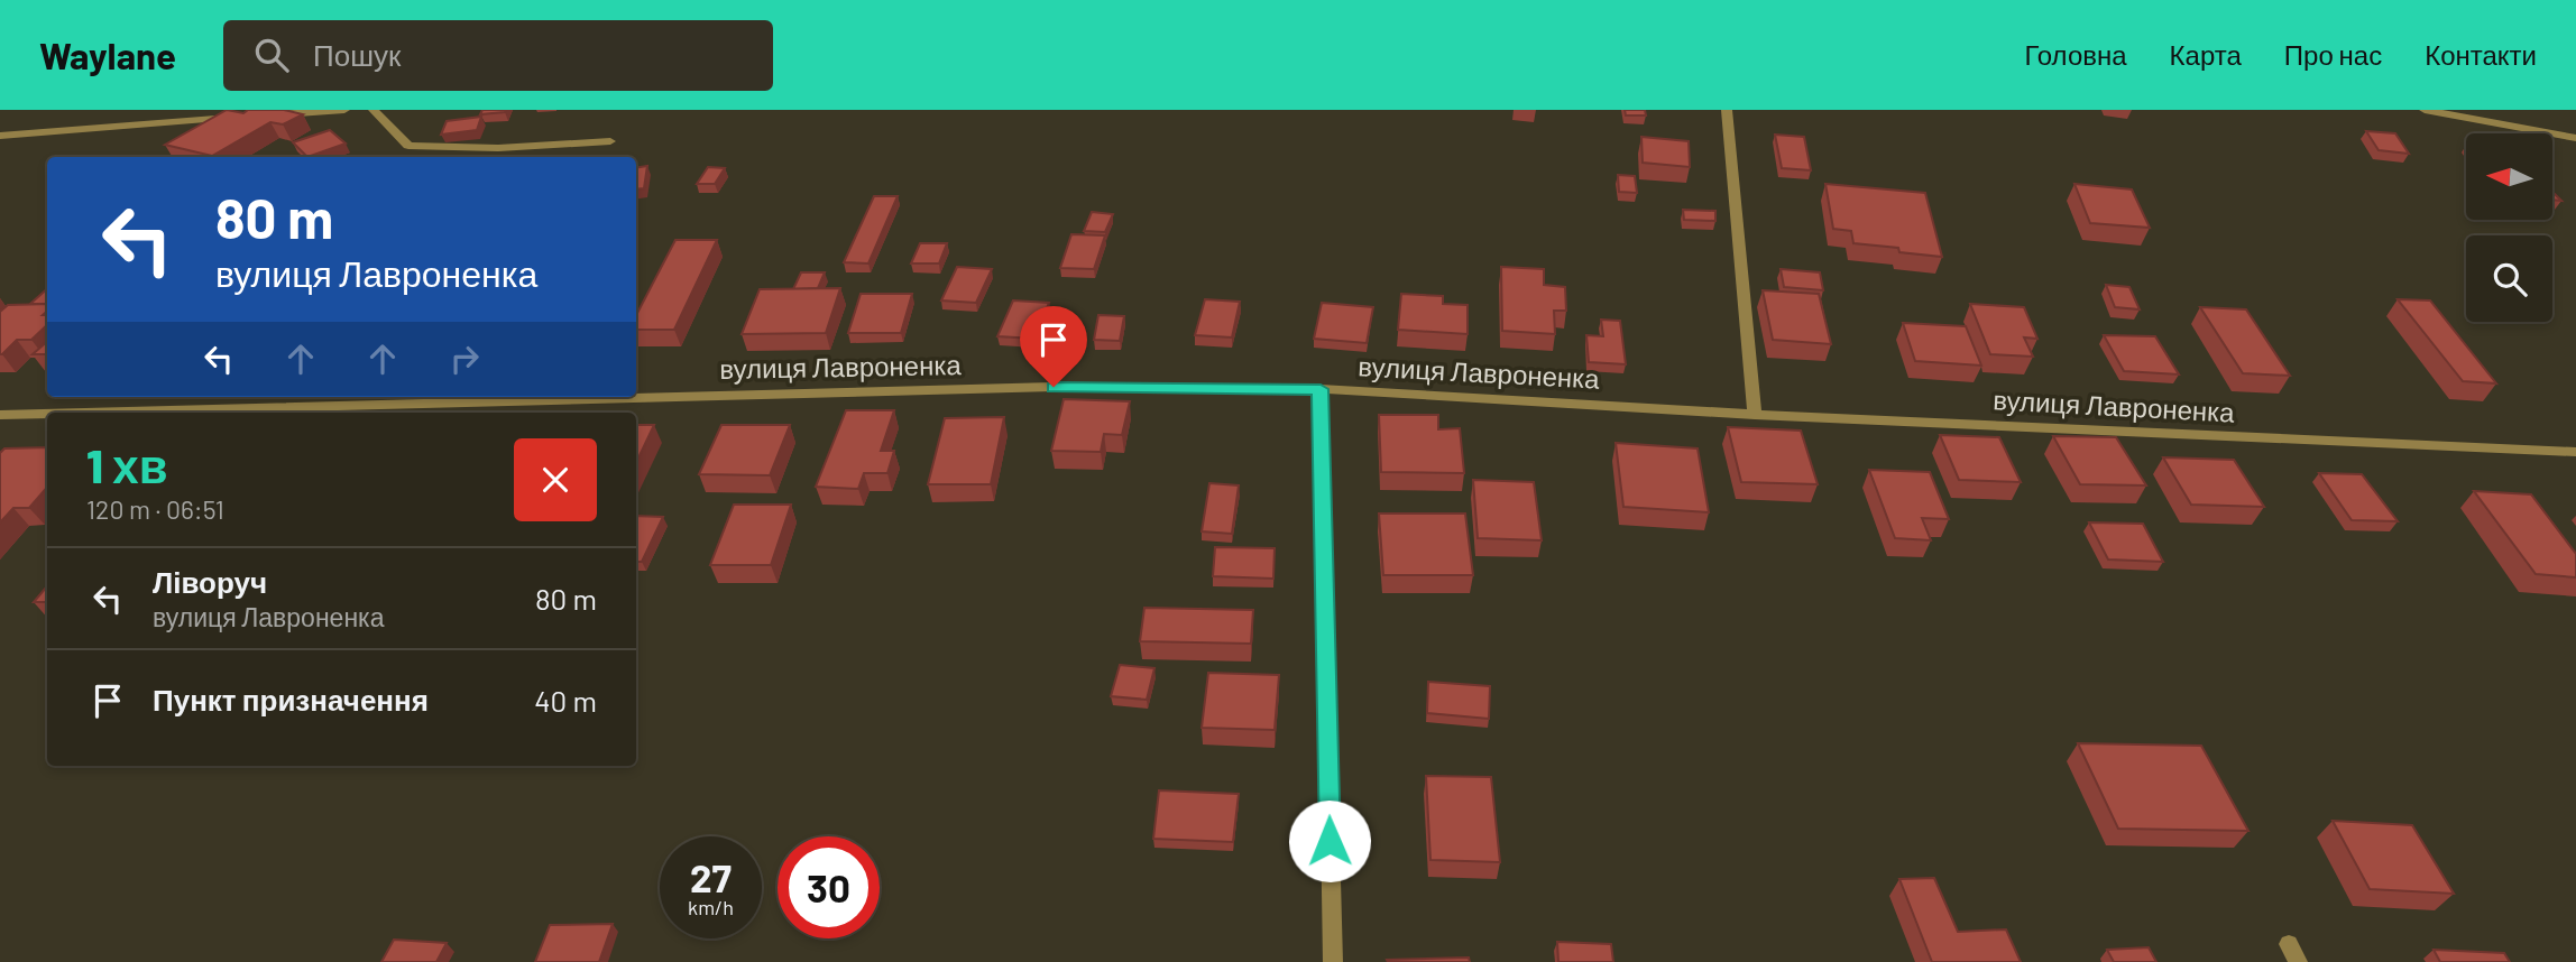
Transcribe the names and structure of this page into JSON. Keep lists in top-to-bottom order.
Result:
{
  "streets": {
    "street": ["вулиця Лавроненка"]
  },
  "north": "left",
  "page": {
    "header": "Waylane",
    "search": "Пошук",
    "nav": [
      "Головна",
      "Карта",
      "Про нас",
      "Контакти"
    ],
    "turn": ["80 m", "вулиця Лавроненка"],
    "heading": ["1 хв", "120 m · 06:51"],
    "list": [
      {
        "name": "Ліворуч",
        "note": "вулиця Лавроненка",
        "value": "80 m"
      },
      {
        "name": "Пункт призначення",
        "value": "40 m"
      }
    ],
    "speed": "27 km/h",
    "limit": "30"
  }
}
